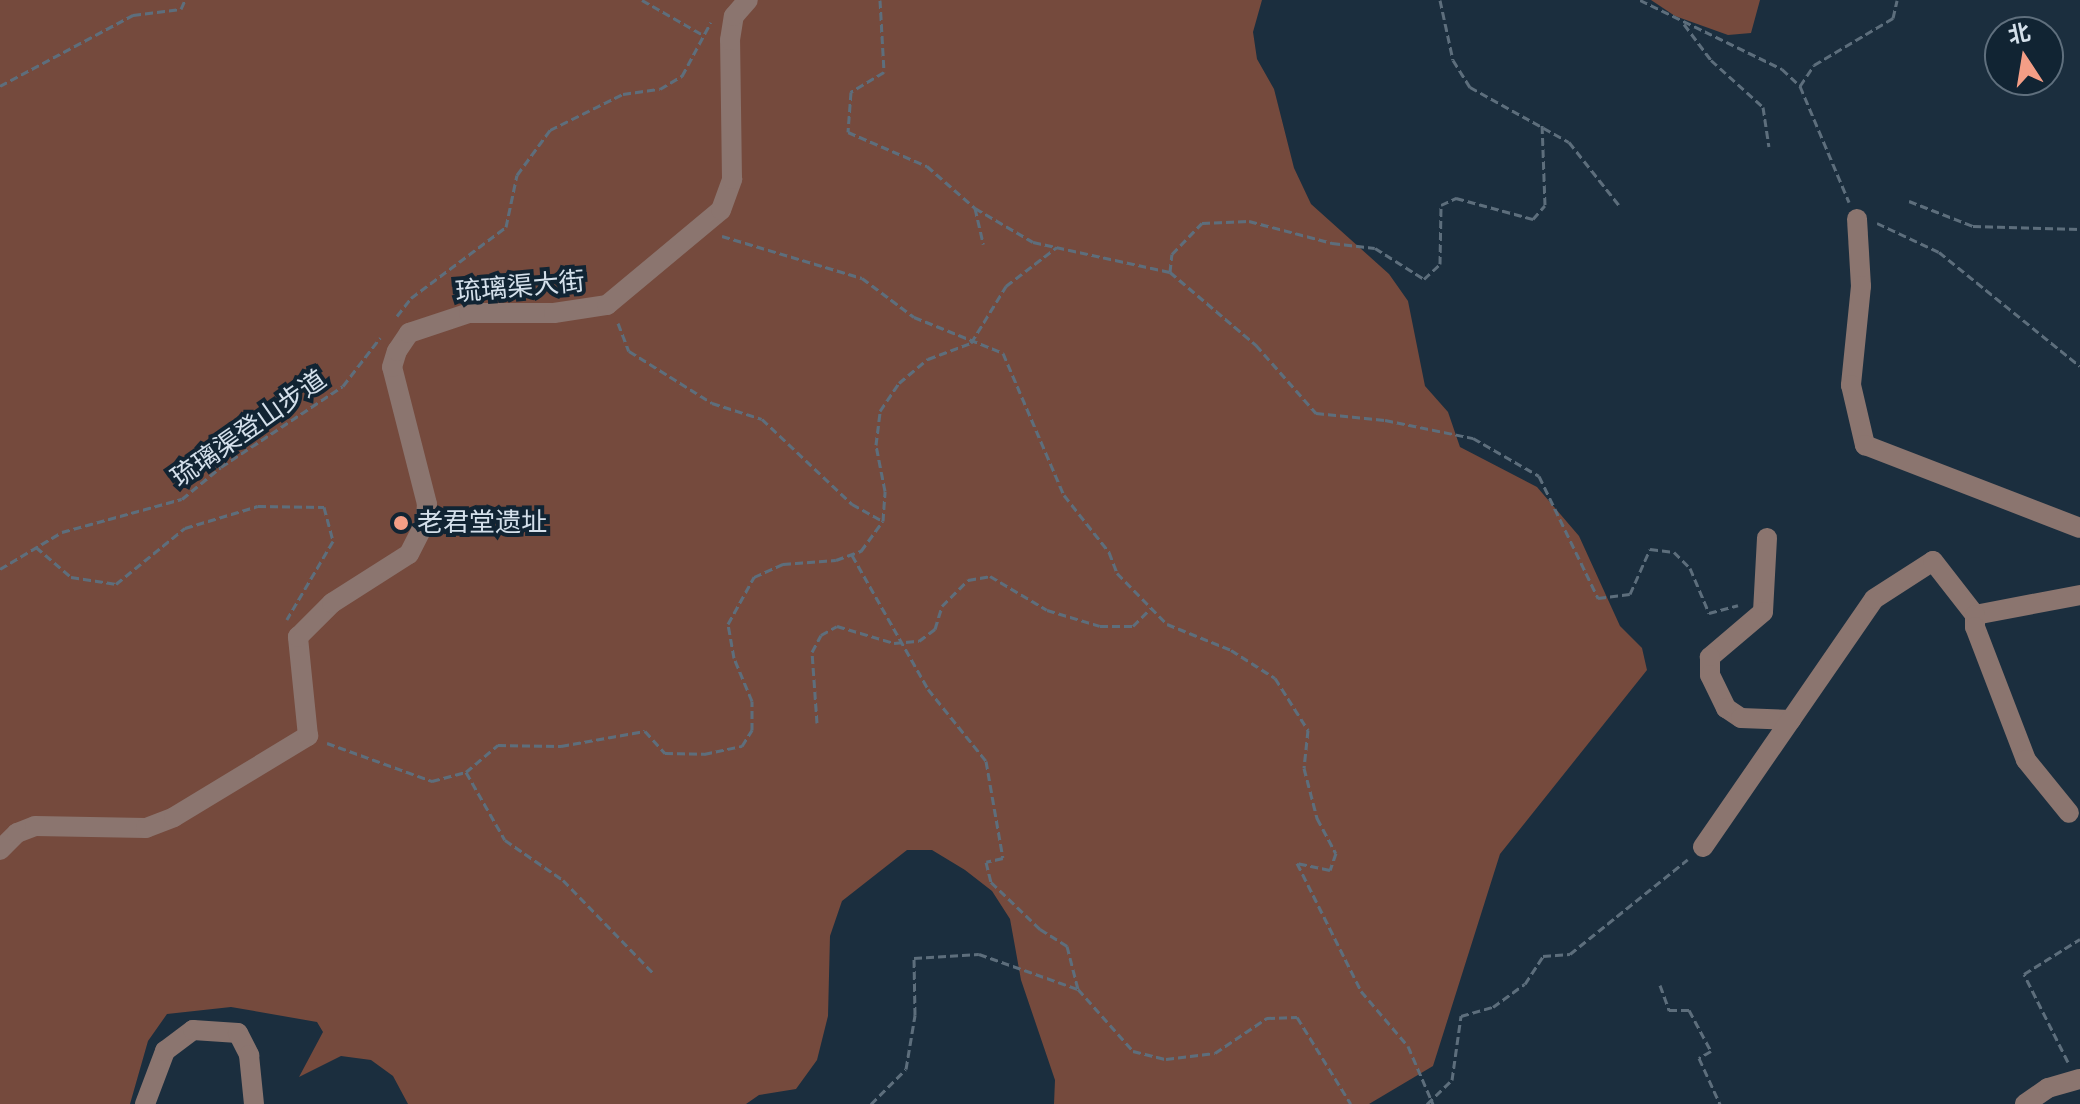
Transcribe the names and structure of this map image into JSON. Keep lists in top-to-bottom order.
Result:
{
  "streets": {
    "street": ["琉璃渠大街"],
    "path": ["琉璃渠登山步道"]
  },
  "crossings": [
    ["琉璃渠大街", "琉璃渠登山步道"]
  ],
  "places": ["老君堂遗址"],
  "north": "top"
}
